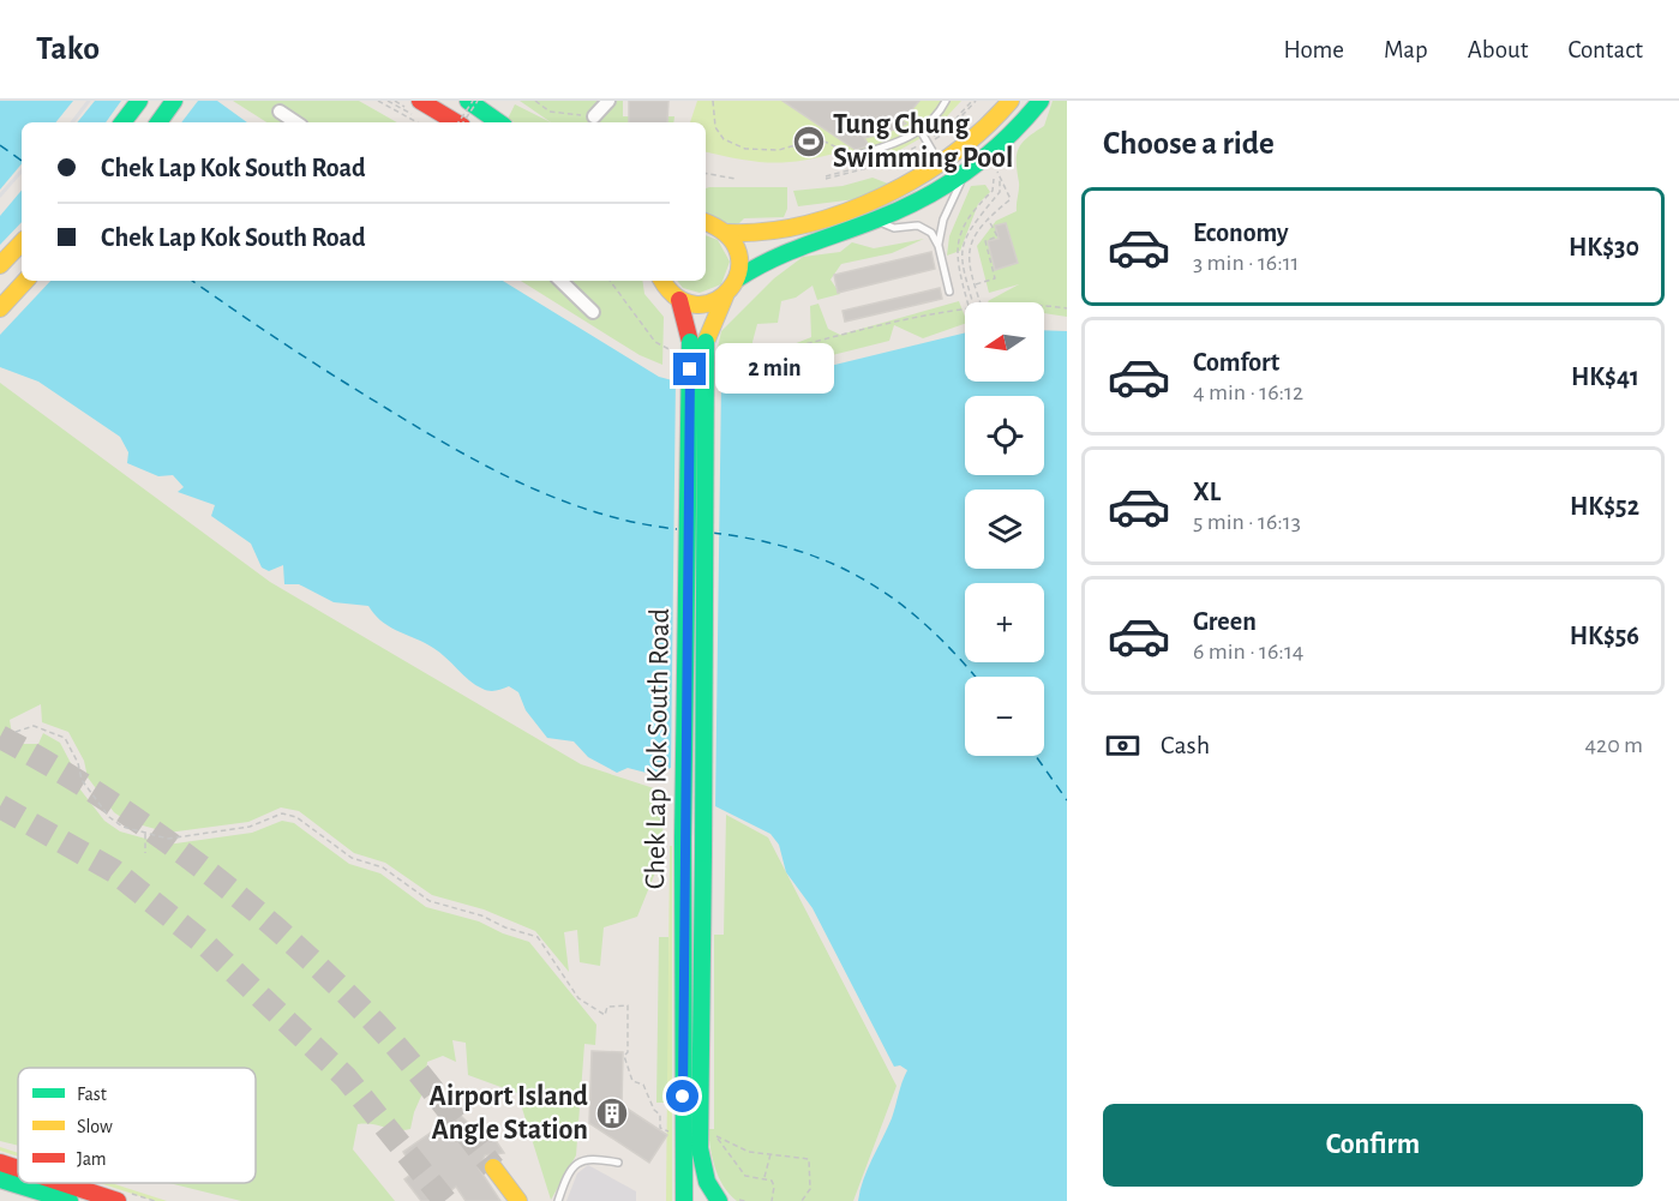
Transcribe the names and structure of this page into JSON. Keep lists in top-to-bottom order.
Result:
{
  "streets": {
    "main road": ["Chek Lap Kok South Road"]
  },
  "places": {
    "sports": ["Tung Chung Swimming Pool"],
    "building": ["Airport Island Angle Station"]
  },
  "legend": ["Fast", "Slow", "Jam"],
  "north": "left",
  "page": {
    "header": "Tako",
    "nav": [
      "Home",
      "Map",
      "About",
      "Contact"
    ],
    "heading": "Choose a ride",
    "banner": ["Chek Lap Kok South Road", "Chek Lap Kok South Road"],
    "list": [
      {
        "name": "Economy",
        "note": "3 min · 16:11",
        "value": "HK$30"
      },
      {
        "name": "Comfort",
        "note": "4 min · 16:12",
        "value": "HK$41"
      },
      {
        "name": "XL",
        "note": "5 min · 16:13",
        "value": "HK$52"
      },
      {
        "name": "Green",
        "note": "6 min · 16:14",
        "value": "HK$56"
      }
    ],
    "map_buttons": ["+", "−"],
    "bubble": "2 min",
    "pay": ["Cash", "420 m"],
    "buttons": "Confirm"
  }
}
